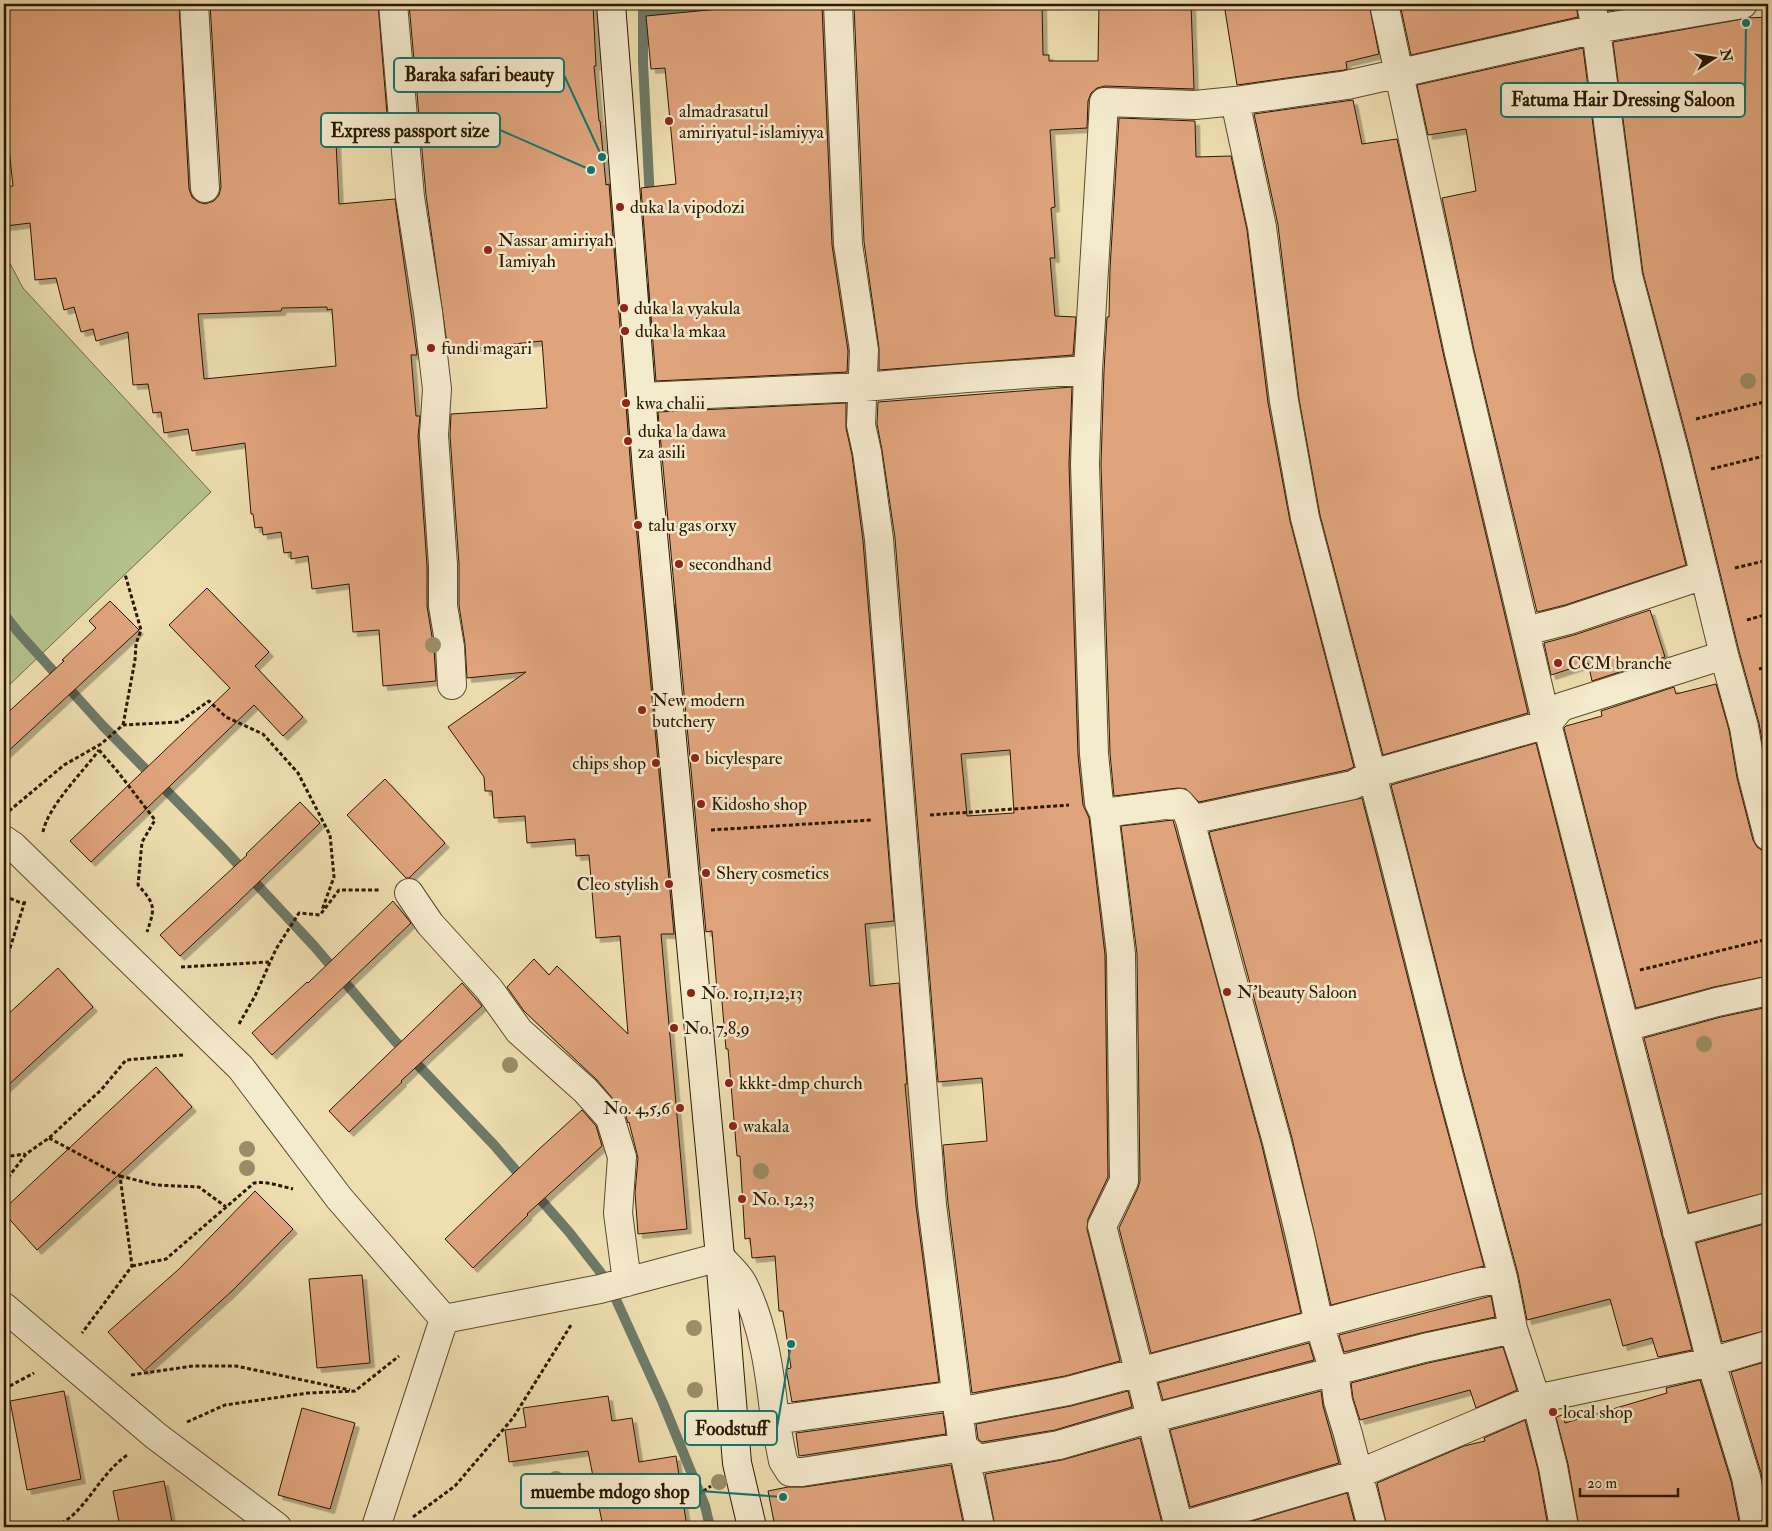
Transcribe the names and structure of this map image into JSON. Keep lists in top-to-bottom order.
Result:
{
  "places": [
    "Fatuma Hair Dressing Saloon",
    "almadrasatul amiriyatul-islamiyya",
    "Baraka safari beauty",
    "Express passport size",
    "duka la vipodozi",
    "Nassar amiriyah Iamiyah",
    "duka la vyakula",
    "duka la mkaa",
    "fundi magari",
    "kwa chalii",
    "duka la dawa za asili",
    "talu gas orxy",
    "secondhand",
    "CCM branche",
    "New modern butchery",
    "bicylespare",
    "chips shop",
    "Kidosho shop",
    "Shery cosmetics",
    "Cleo stylish",
    "N'beauty Saloon",
    "No. 10,11,12,13",
    "No. 7,8,9",
    "kkkt-dmp church",
    "No. 4,5,6",
    "wakala",
    "No. 1,2,3",
    "Foodstuff",
    "local shop",
    "muembe mdogo shop"
  ],
  "scale_bar": "20 m",
  "north": "right"
}
